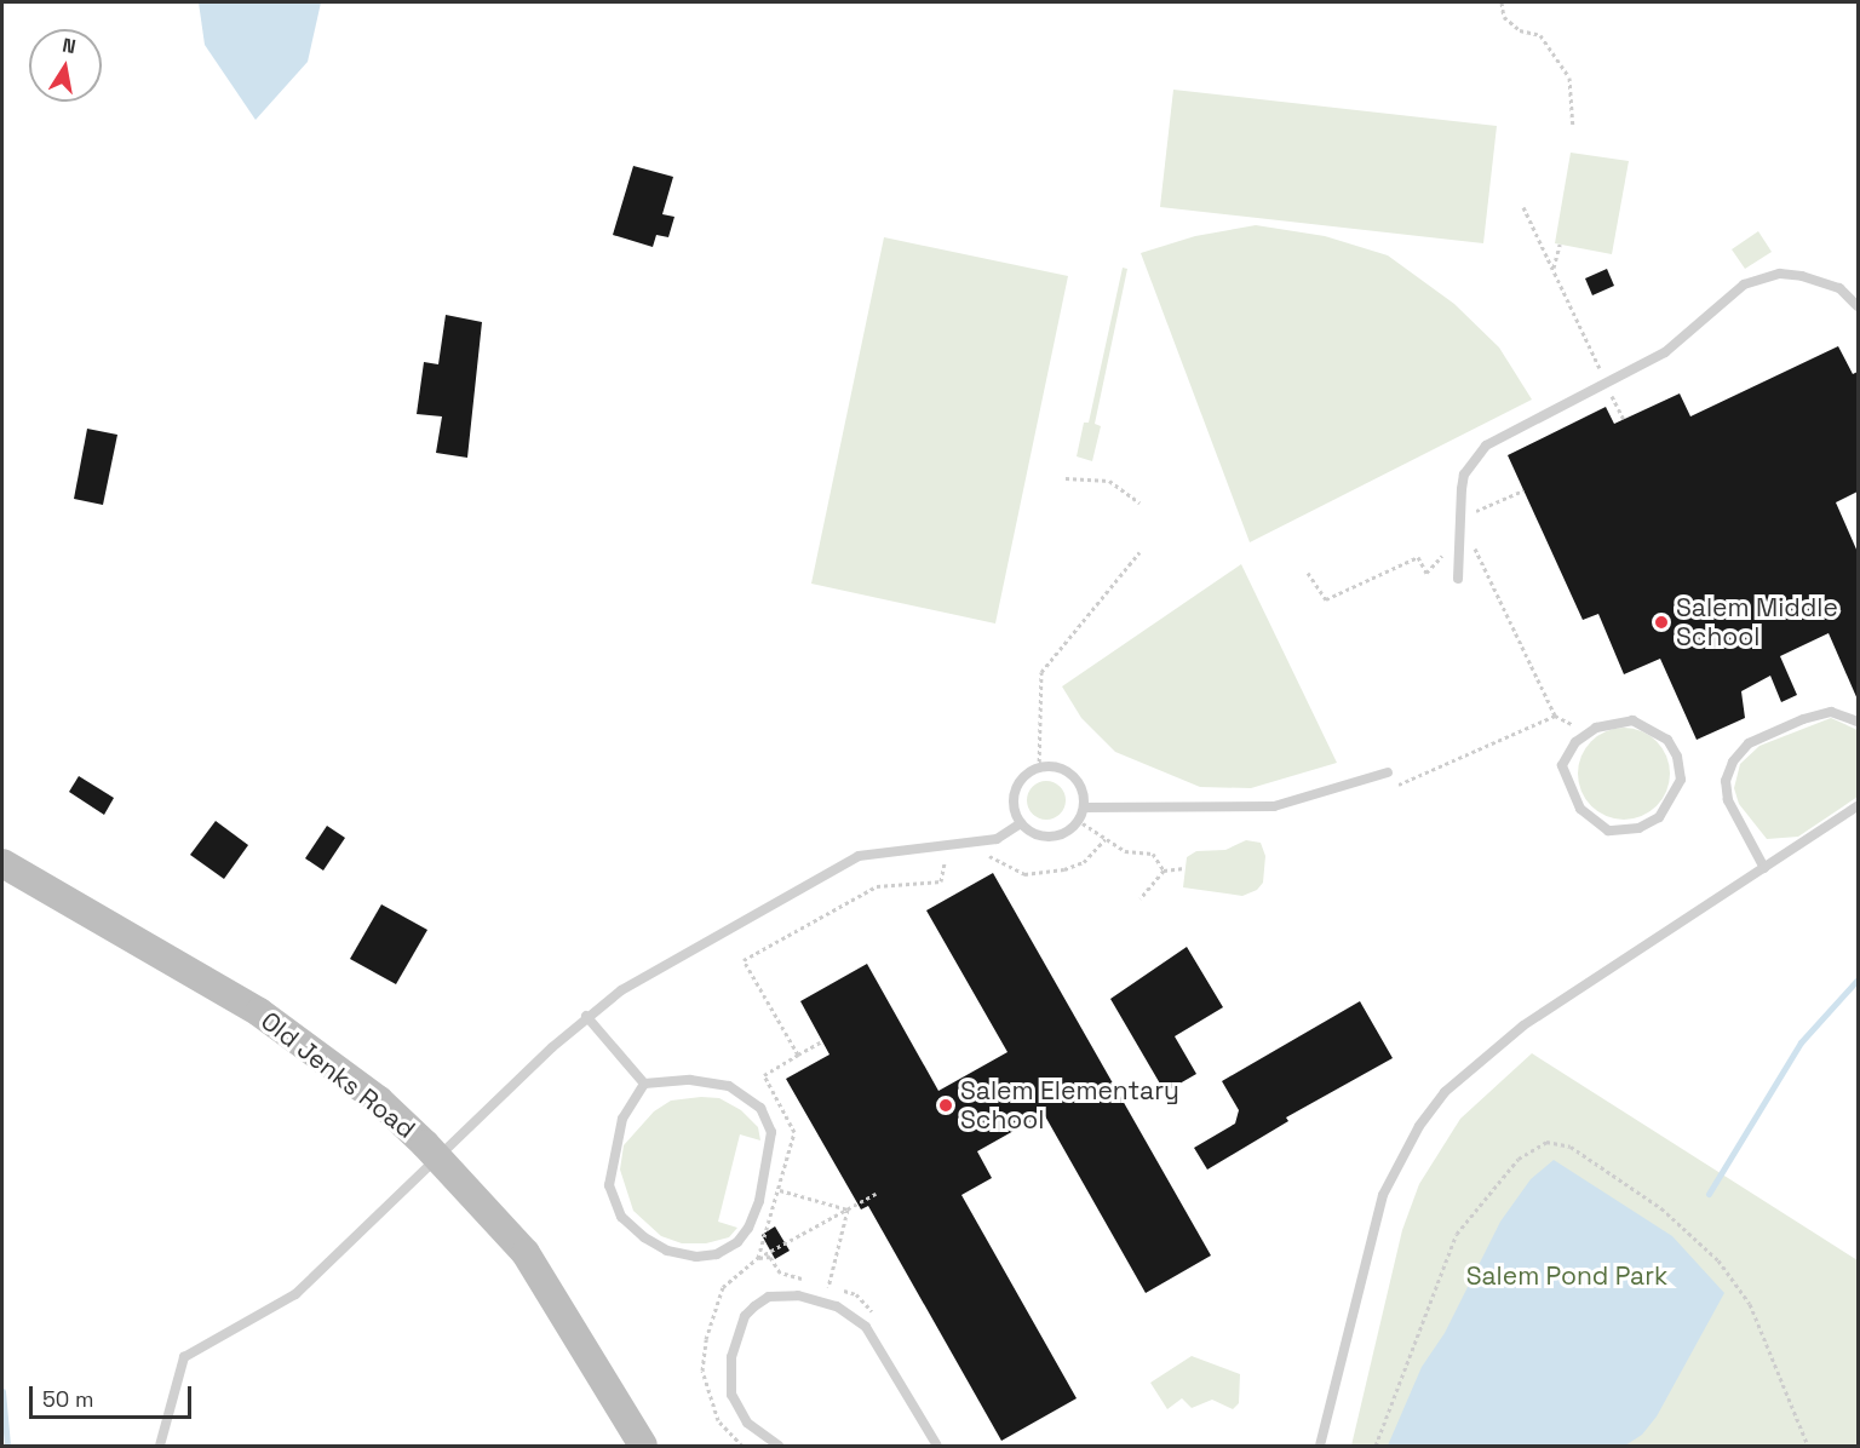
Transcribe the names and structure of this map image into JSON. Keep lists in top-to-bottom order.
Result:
{
  "streets": {
    "street": ["Old Jenks Road"]
  },
  "parks": ["Salem Pond Park"],
  "places": ["Salem Middle School", "Salem Elementary School"],
  "scale_bar": "50 m",
  "north": "top"
}
